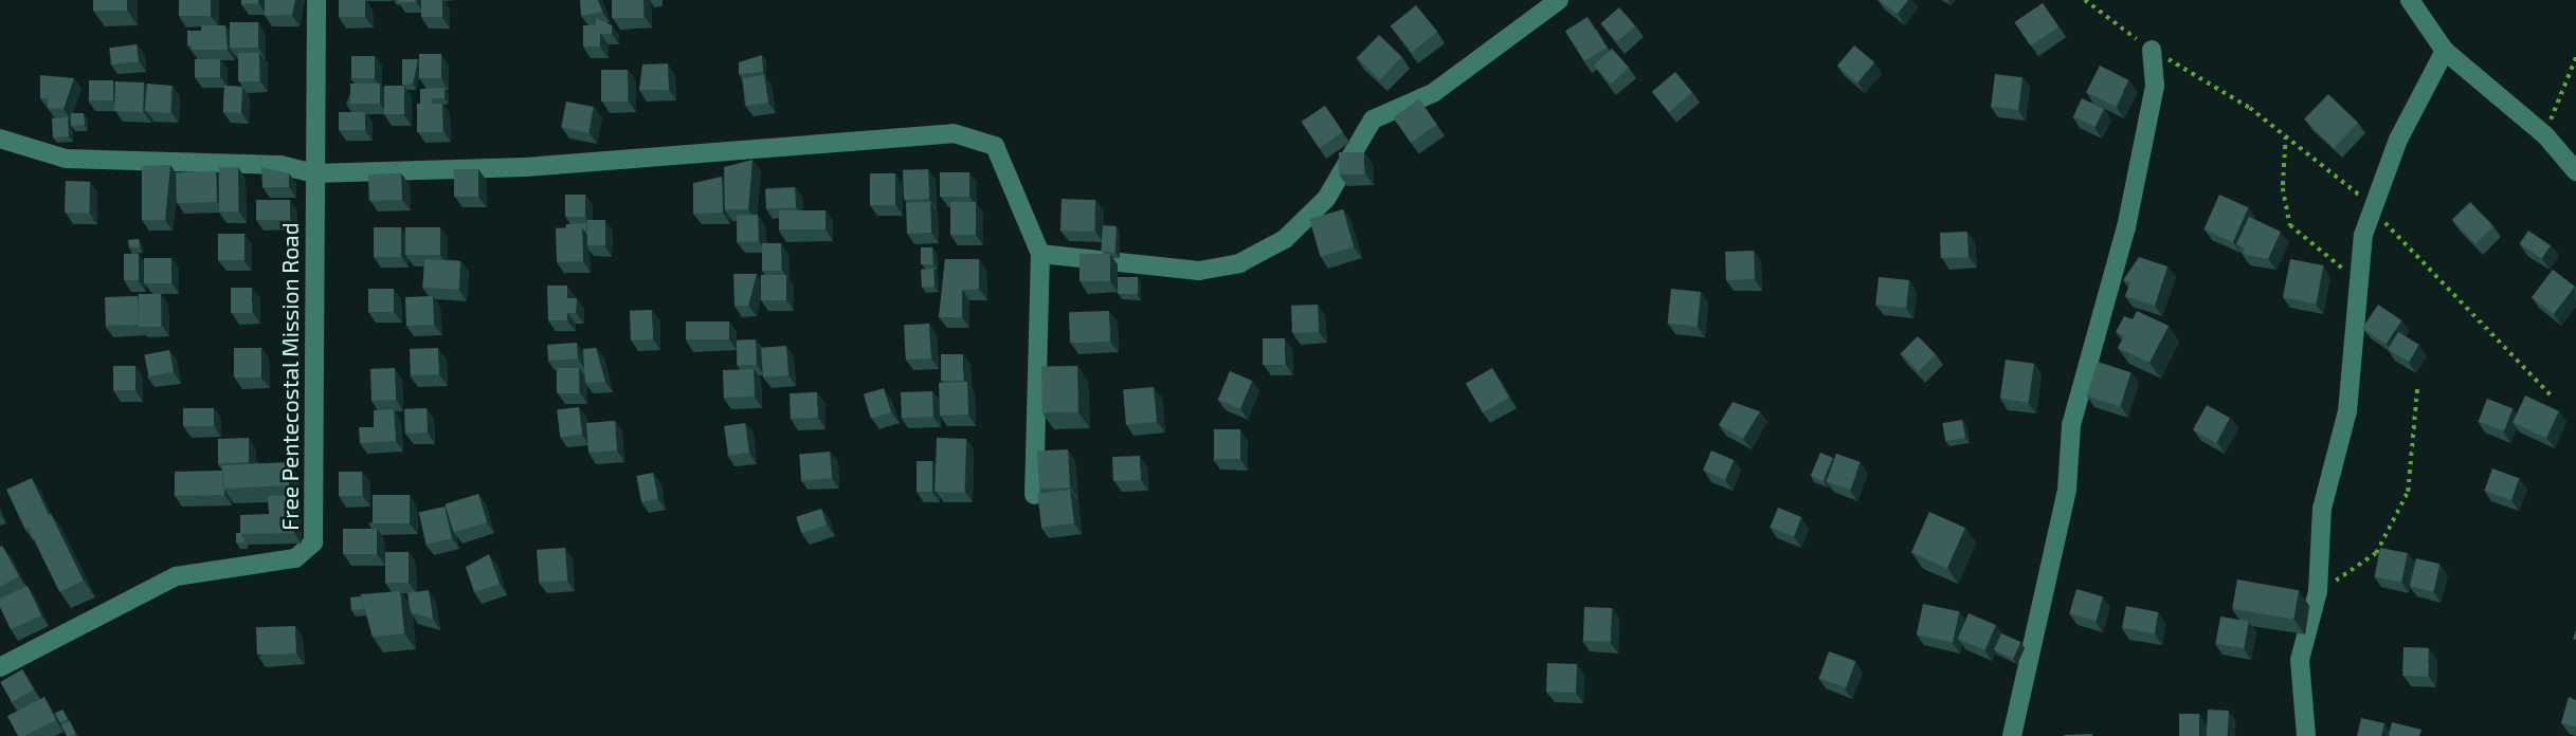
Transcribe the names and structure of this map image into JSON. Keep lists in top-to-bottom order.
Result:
{
  "streets": {
    "street": ["Free Pentecostal Mission Road"]
  }
}
